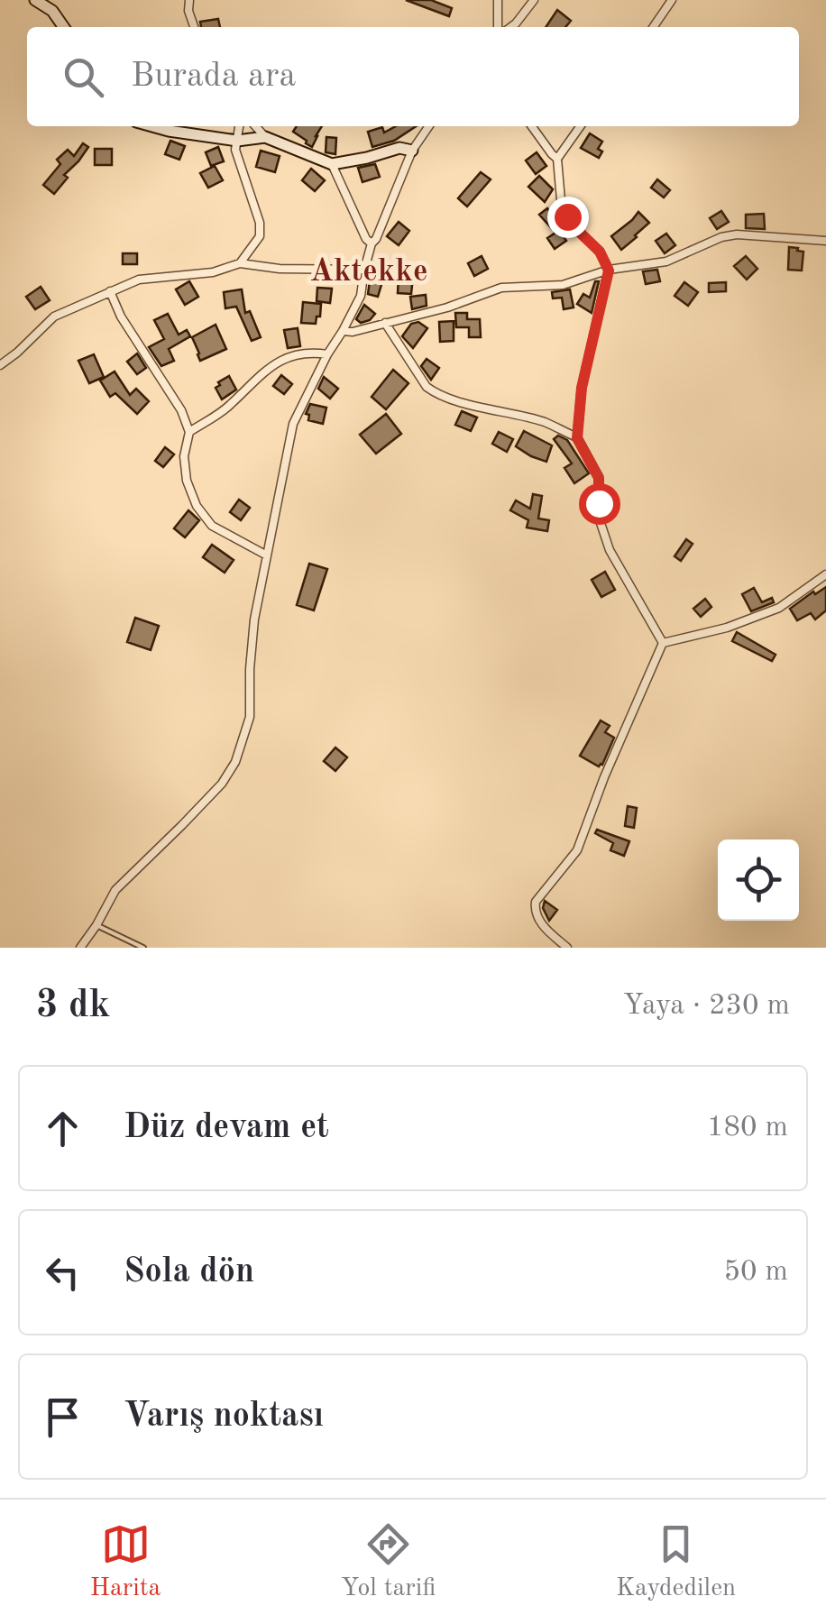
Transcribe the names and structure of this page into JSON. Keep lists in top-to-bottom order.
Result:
{
  "districts": ["Aktekke"],
  "page": {
    "search": "Burada ara",
    "heading": ["3 dk", "Yaya · 230 m"],
    "list": [
      ["Düz devam et", "180 m"],
      ["Sola dön", "50 m"],
      "Varış noktası"
    ],
    "nav": ["Harita", "Yol tarifi", "Kaydedilen"]
  }
}
